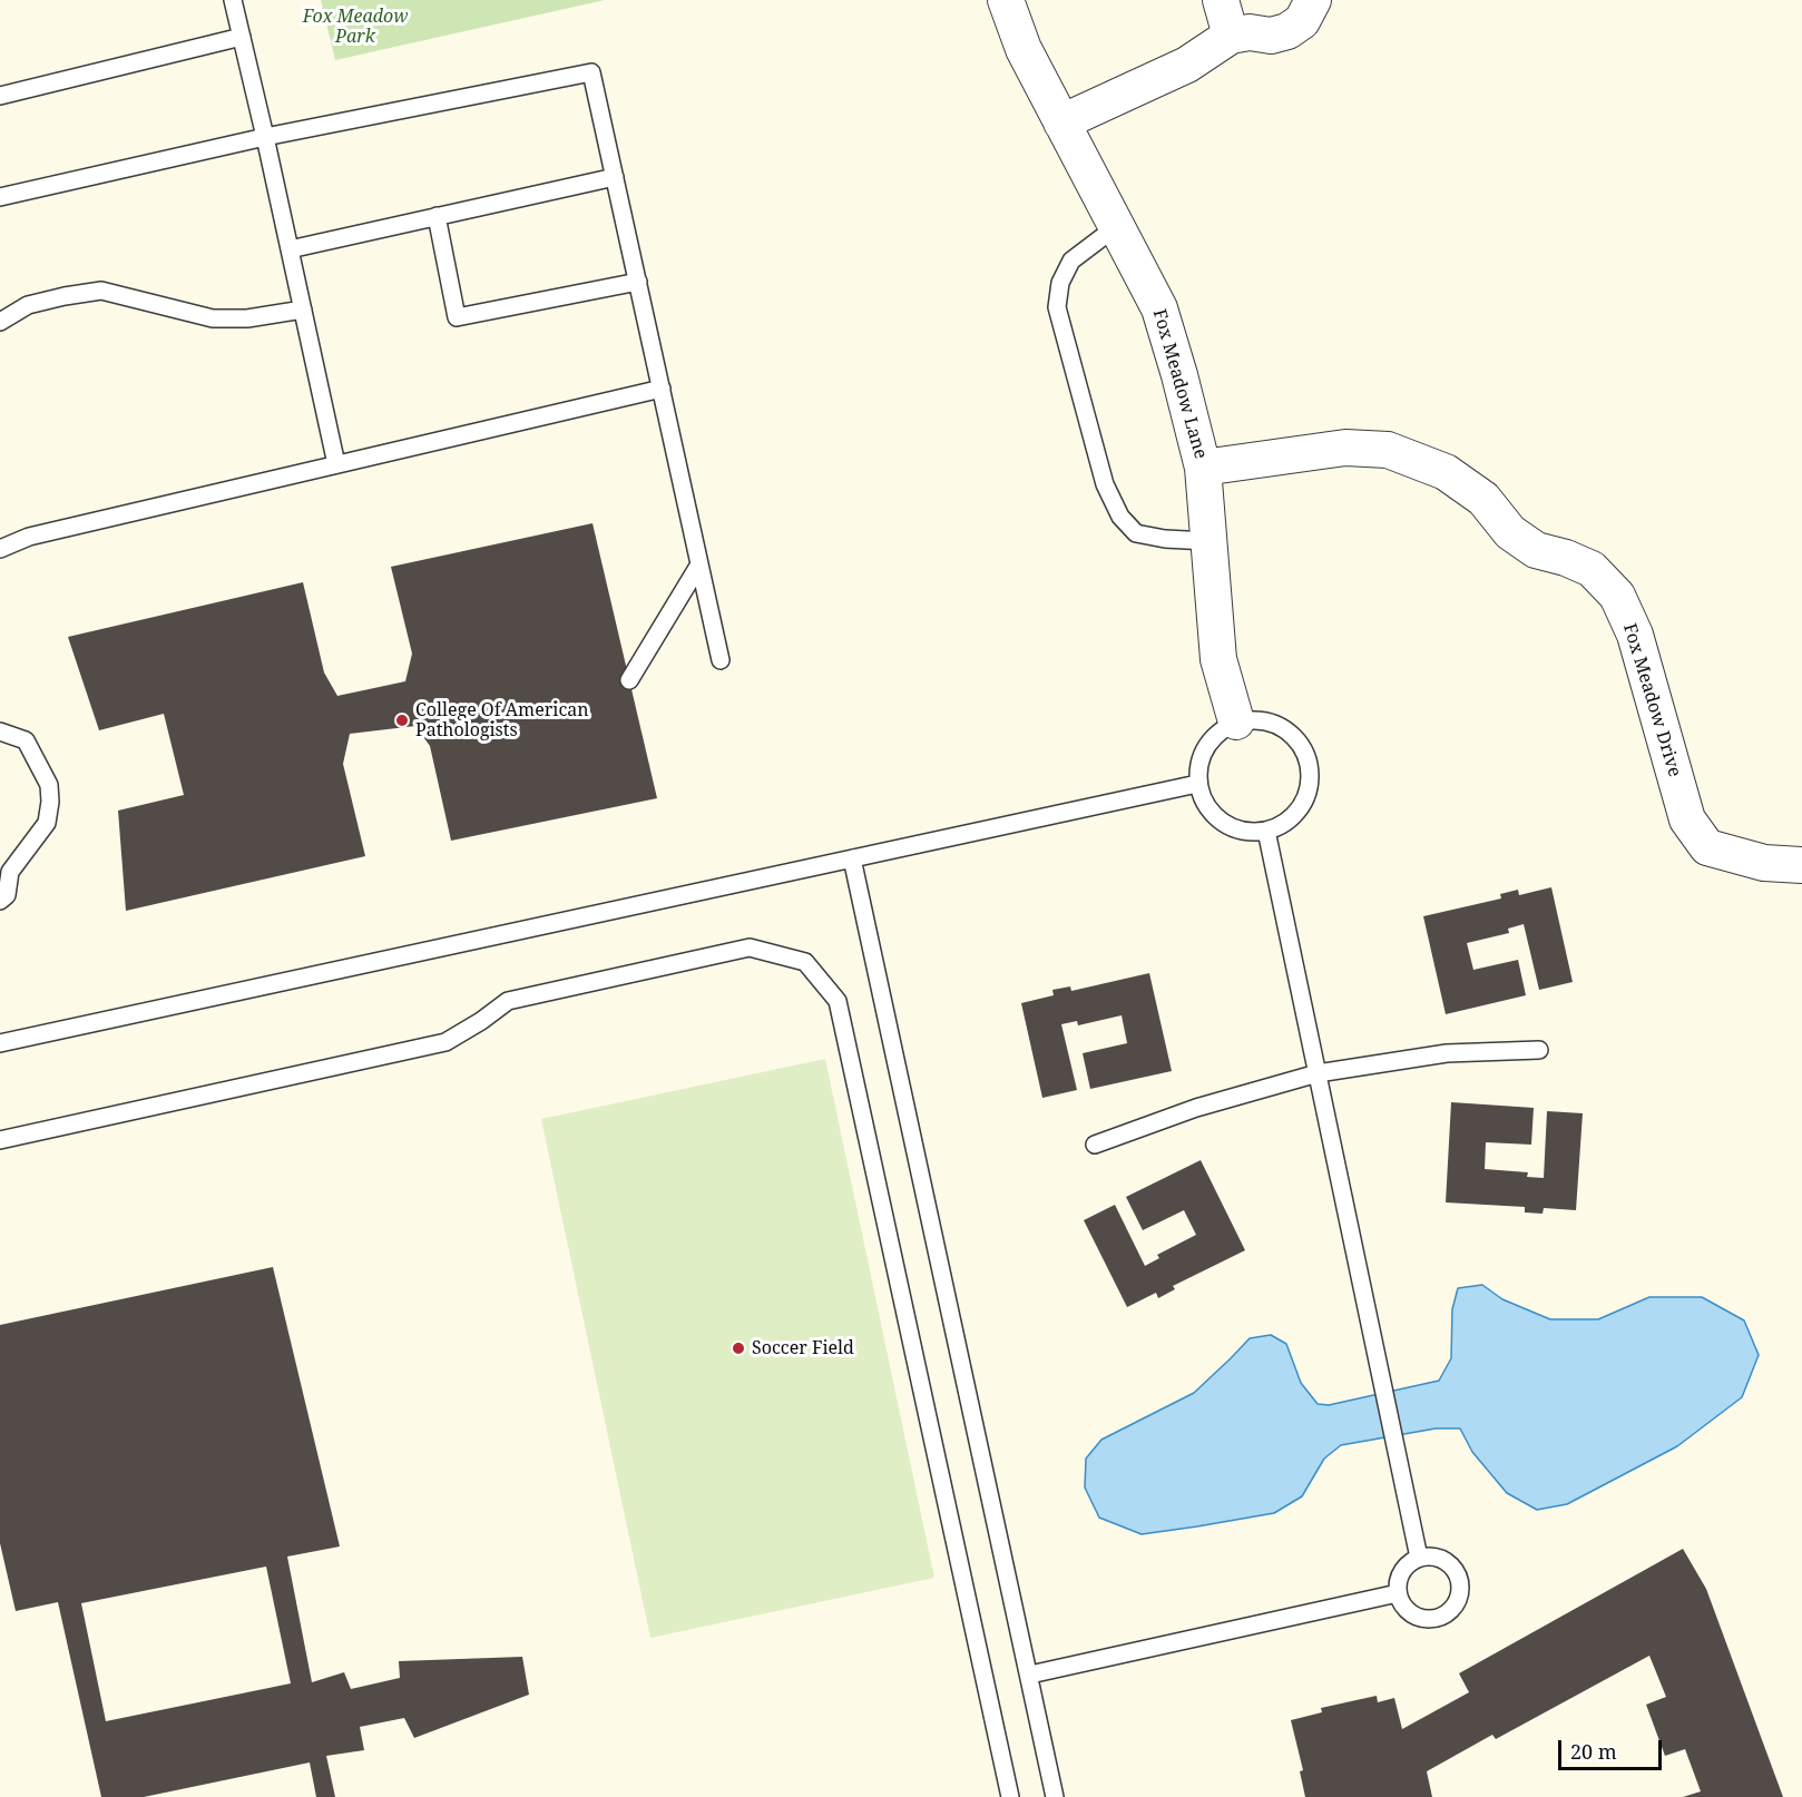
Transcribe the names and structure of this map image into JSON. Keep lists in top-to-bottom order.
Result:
{
  "streets": {
    "street": ["Fox Meadow Lane", "Fox Meadow Drive"]
  },
  "crossings": [
    ["Fox Meadow Lane", "Fox Meadow Drive"]
  ],
  "parks": ["Fox Meadow Park"],
  "places": ["College Of American Pathologists", "Soccer Field"],
  "scale_bar": "20 m"
}
